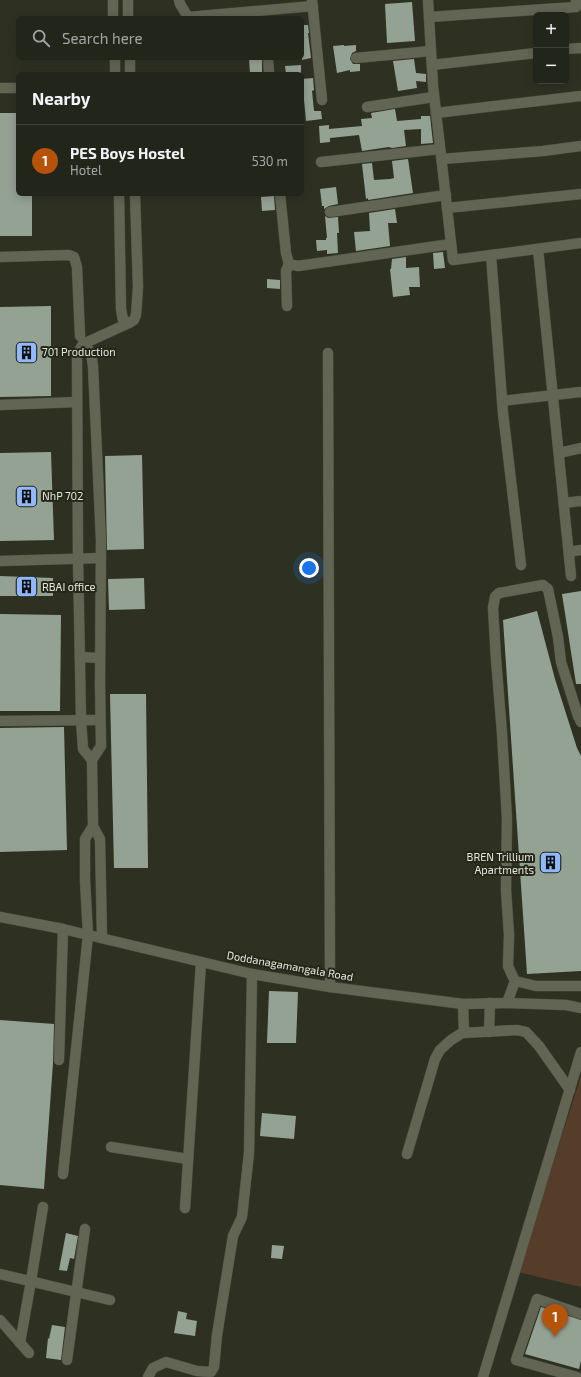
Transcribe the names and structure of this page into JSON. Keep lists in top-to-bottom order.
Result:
{
  "streets": {
    "street": ["Doddanagamangala Road"]
  },
  "places": {
    "building": [
      "701 Production",
      "NhP 702",
      "RBAI office",
      "BREN Trillium Apartments"
    ]
  },
  "page": {
    "map_buttons": ["+", "−"],
    "search": "Search here",
    "heading": "Nearby",
    "list": [
      {
        "mark": "1",
        "name": "PES Boys Hostel",
        "note": "Hotel",
        "value": "530 m"
      }
    ],
    "pins": "1"
  }
}
